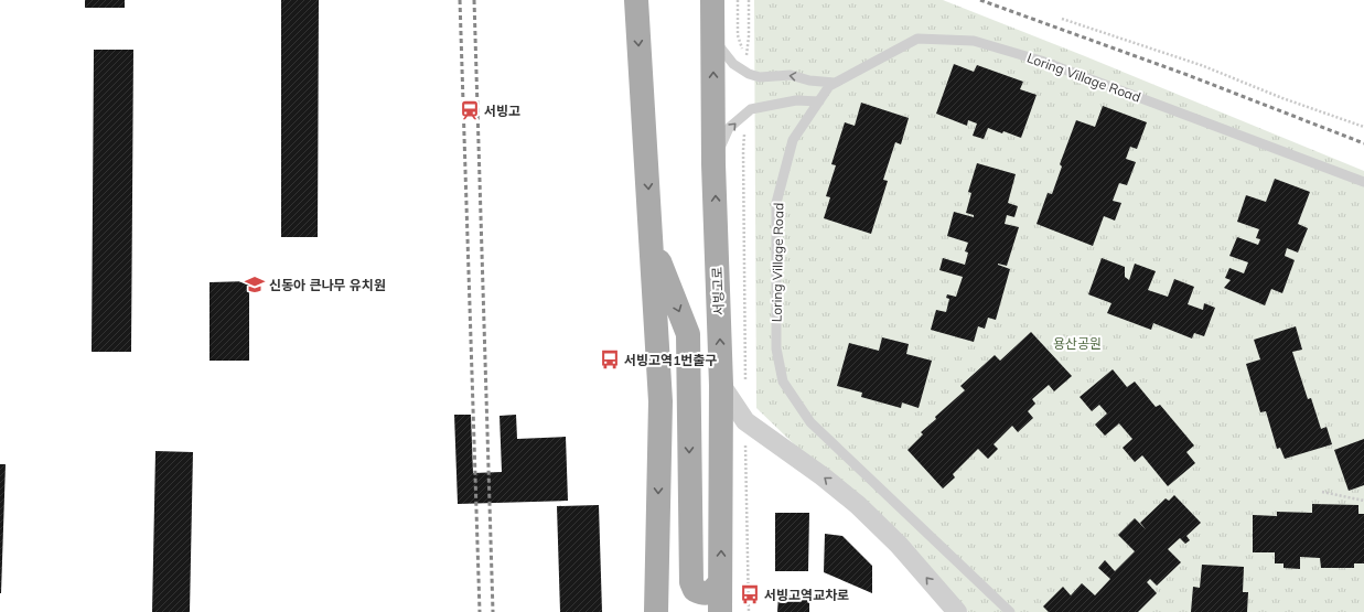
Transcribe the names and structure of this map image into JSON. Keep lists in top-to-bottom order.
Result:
{
  "streets": {
    "main road": ["서빙고로"],
    "lane": ["Loring Village Road"]
  },
  "parks": ["용산공원"],
  "places": {
    "station": ["서빙고"],
    "school or university": ["신동아 큰나무 유치원"],
    "bus stop": ["서빙고역1번출구", "서빙고역교차로"]
  }
}
